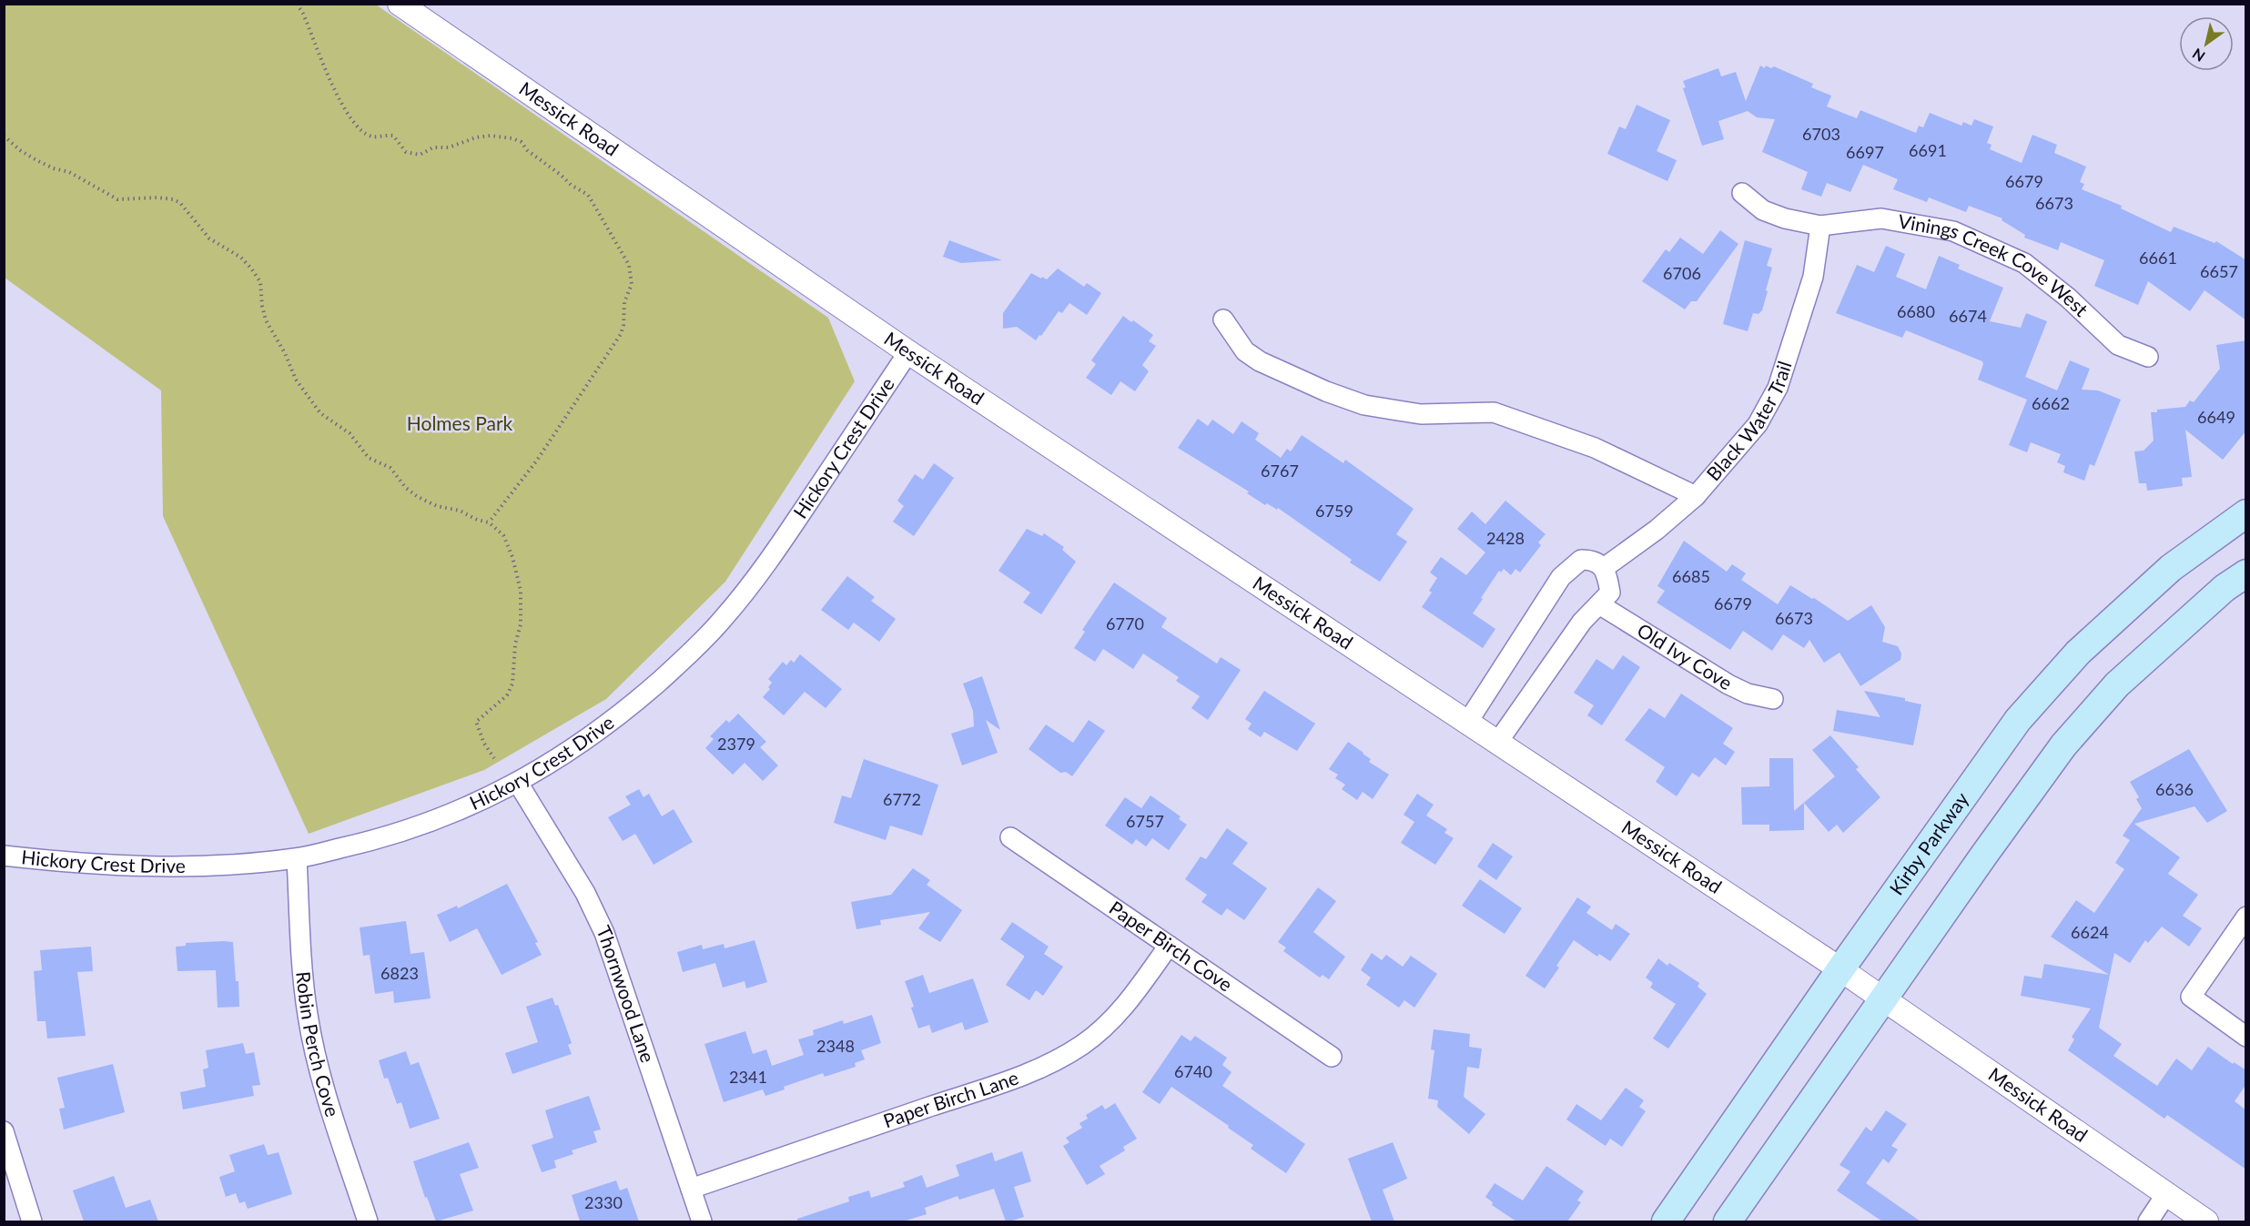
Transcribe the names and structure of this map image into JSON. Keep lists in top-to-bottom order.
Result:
{
  "streets": {
    "main road": ["Kirby Parkway"],
    "street": [
      "Messick Road",
      "Vinings Creek Cove West",
      "Black Water Trail",
      "Hickory Crest Drive",
      "Old Ivy Cove",
      "Paper Birch Cove",
      "Thornwood Lane",
      "Robin Perch Cove",
      "Paper Birch Lane"
    ]
  },
  "crossings": [
    ["Messick Road", "Hickory Crest Drive"],
    ["Messick Road", "Kirby Parkway"],
    ["Vinings Creek Cove West", "Black Water Trail"],
    ["Hickory Crest Drive", "Thornwood Lane"],
    ["Hickory Crest Drive", "Robin Perch Cove"],
    ["Paper Birch Cove", "Paper Birch Lane"],
    ["Thornwood Lane", "Paper Birch Lane"]
  ],
  "parks": ["Holmes Park"],
  "house_numbers": [
    "6703",
    "6691",
    "6697",
    "6679",
    "6673",
    "6661",
    "6657",
    "6706",
    "6680",
    "6674",
    "6662",
    "6649",
    "6767",
    "6759",
    "2428",
    "6685",
    "6679",
    "6673",
    "6770",
    "2379",
    "6636",
    "6772",
    "6757",
    "6624",
    "6823",
    "2348",
    "6740",
    "2341",
    "2330"
  ],
  "north": "bottom left"
}
